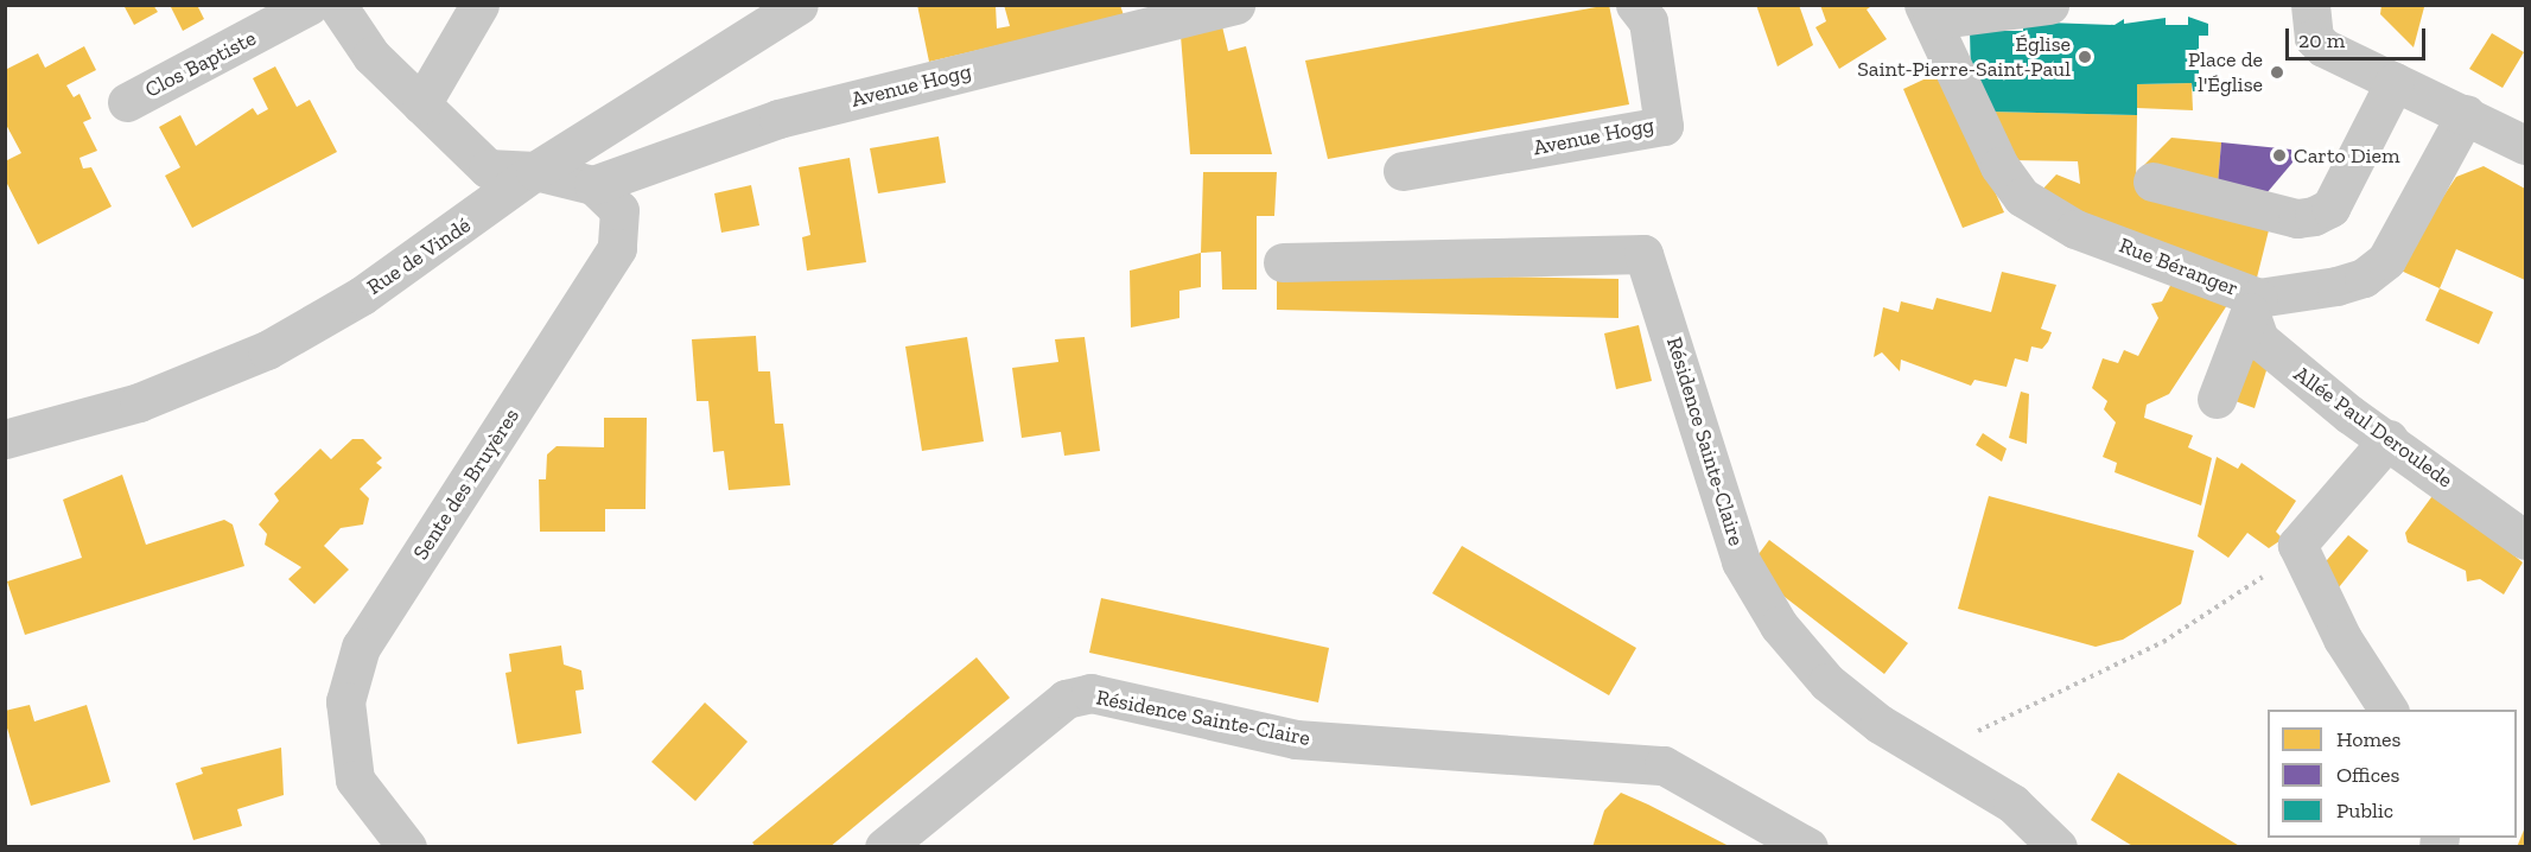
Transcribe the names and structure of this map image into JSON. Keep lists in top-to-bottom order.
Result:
{
  "streets": {
    "street": [
      "Clos Baptiste",
      "Avenue Hogg",
      "Rue de Vindé",
      "Rue Béranger",
      "Allée Paul Deroulede",
      "Résidence Sainte-Claire",
      "Sente des Bruyères"
    ]
  },
  "crossings": [
    ["Avenue Hogg", "Sente des Bruyères"],
    ["Rue de Vindé", "Sente des Bruyères"],
    ["Rue Béranger", "Allée Paul Deroulede"]
  ],
  "places": ["Église Saint-Pierre-Saint-Paul", "Place de l'Église", "Carto Diem"],
  "legend": ["Homes", "Offices", "Public"],
  "scale_bar": "20 m"
}
